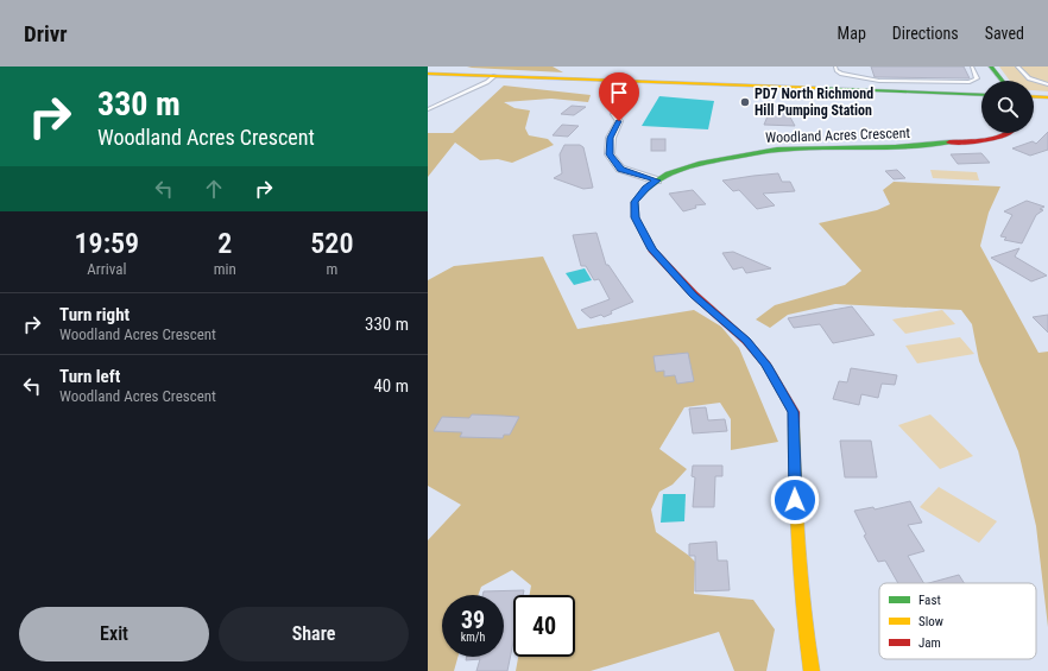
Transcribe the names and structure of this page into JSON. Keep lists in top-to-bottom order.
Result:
{
  "streets": {
    "street": ["Woodland Acres Crescent"]
  },
  "places": ["PD7 North Richmond Hill Pumping Station"],
  "legend": ["Fast", "Slow", "Jam"],
  "page": {
    "header": "Drivr",
    "nav": ["Map", "Directions", "Saved"],
    "turn": ["330 m", "Woodland Acres Crescent"],
    "eta": [
      "19:59",
      "Arrival",
      "2",
      "min",
      "520",
      "m"
    ],
    "list": [
      {
        "name": "Turn right",
        "note": "Woodland Acres Crescent",
        "value": "330 m"
      },
      {
        "name": "Turn left",
        "note": "Woodland Acres Crescent",
        "value": "40 m"
      }
    ],
    "speed": "39 km/h",
    "limit": "40",
    "buttons": ["Exit", "Share"]
  }
}
